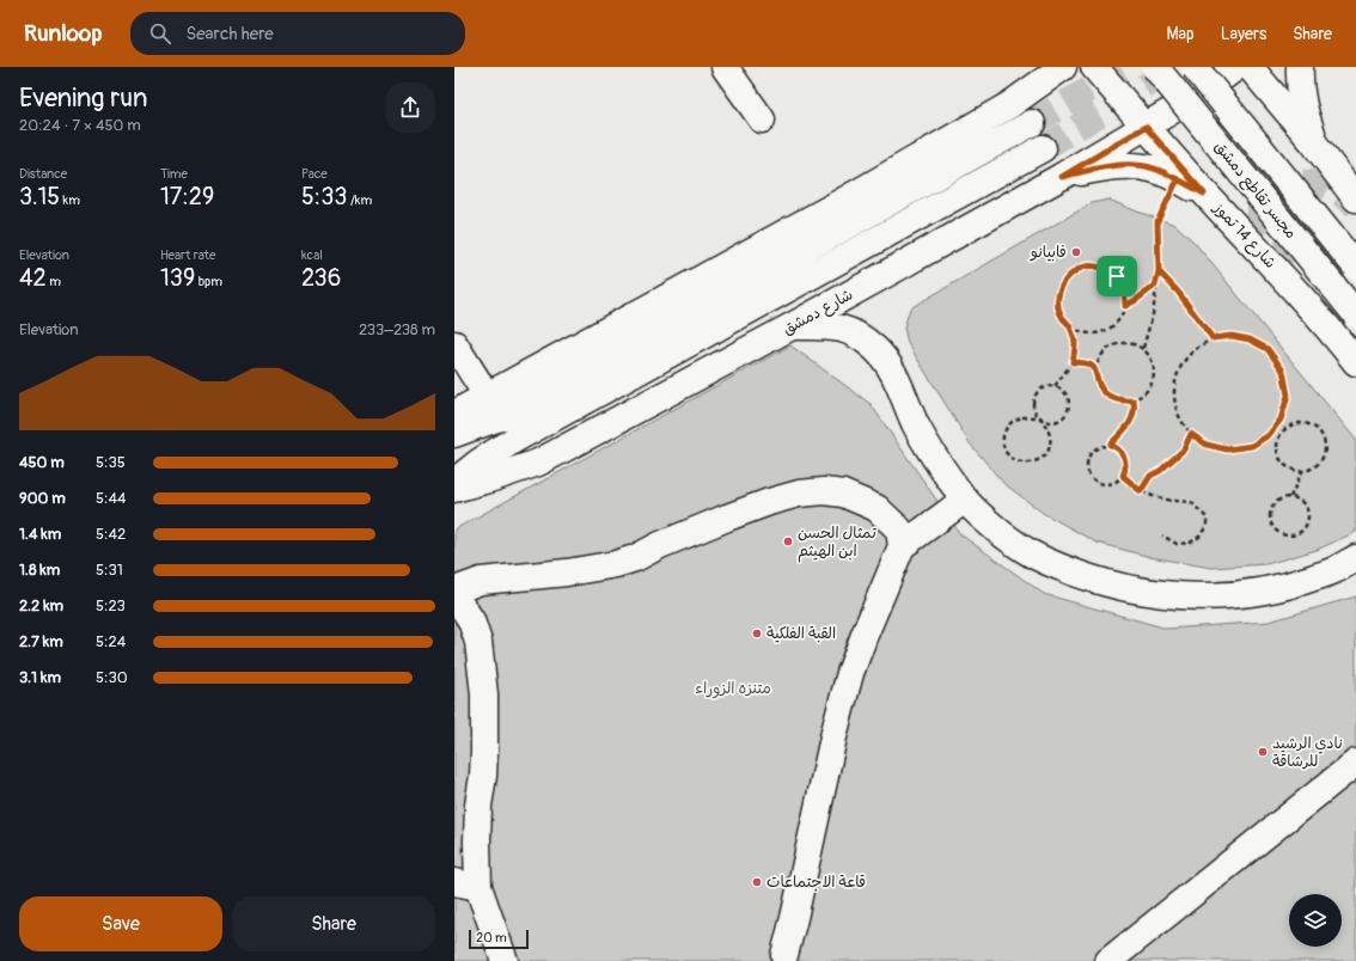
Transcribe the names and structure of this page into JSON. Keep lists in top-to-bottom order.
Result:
{
  "streets": {
    "main road": ["مجسر تقاطع دمشق", "شارع 14 تموز", "شارع دمشق"]
  },
  "crossings": [
    ["شارع 14 تموز", "شارع دمشق"]
  ],
  "parks": ["متنزه الزوراء"],
  "places": [
    "فابيانو",
    "تمثال الحسن ابن الهيثم",
    "القبة الفلكية",
    "نادي الرشيد للرشاقة",
    "قاعة الاجتماعات"
  ],
  "scale_bar": "20 m",
  "page": {
    "header": "Runloop",
    "search": "Search here",
    "nav": ["Map", "Layers", "Share"],
    "heading": ["Evening run", "20:24 · 7 × 450 m"],
    "stats": [
      ["Distance", "3.15 km"],
      ["Time", "17:29"],
      ["Pace", "5:33 /km"],
      ["Elevation", "42 m"],
      ["Heart rate", "139 bpm"],
      ["kcal", "236"]
    ],
    "chart": ["Elevation", "233–238 m"],
    "list": [
      {
        "name": "450 m",
        "note": "5:35"
      },
      {
        "name": "900 m",
        "note": "5:44"
      },
      {
        "name": "1.4 km",
        "note": "5:42"
      },
      {
        "name": "1.8 km",
        "note": "5:31"
      },
      {
        "name": "2.2 km",
        "note": "5:23"
      },
      {
        "name": "2.7 km",
        "note": "5:24"
      },
      {
        "name": "3.1 km",
        "note": "5:30"
      }
    ],
    "buttons": ["Save", "Share"],
    "scale": "20 m"
  }
}
